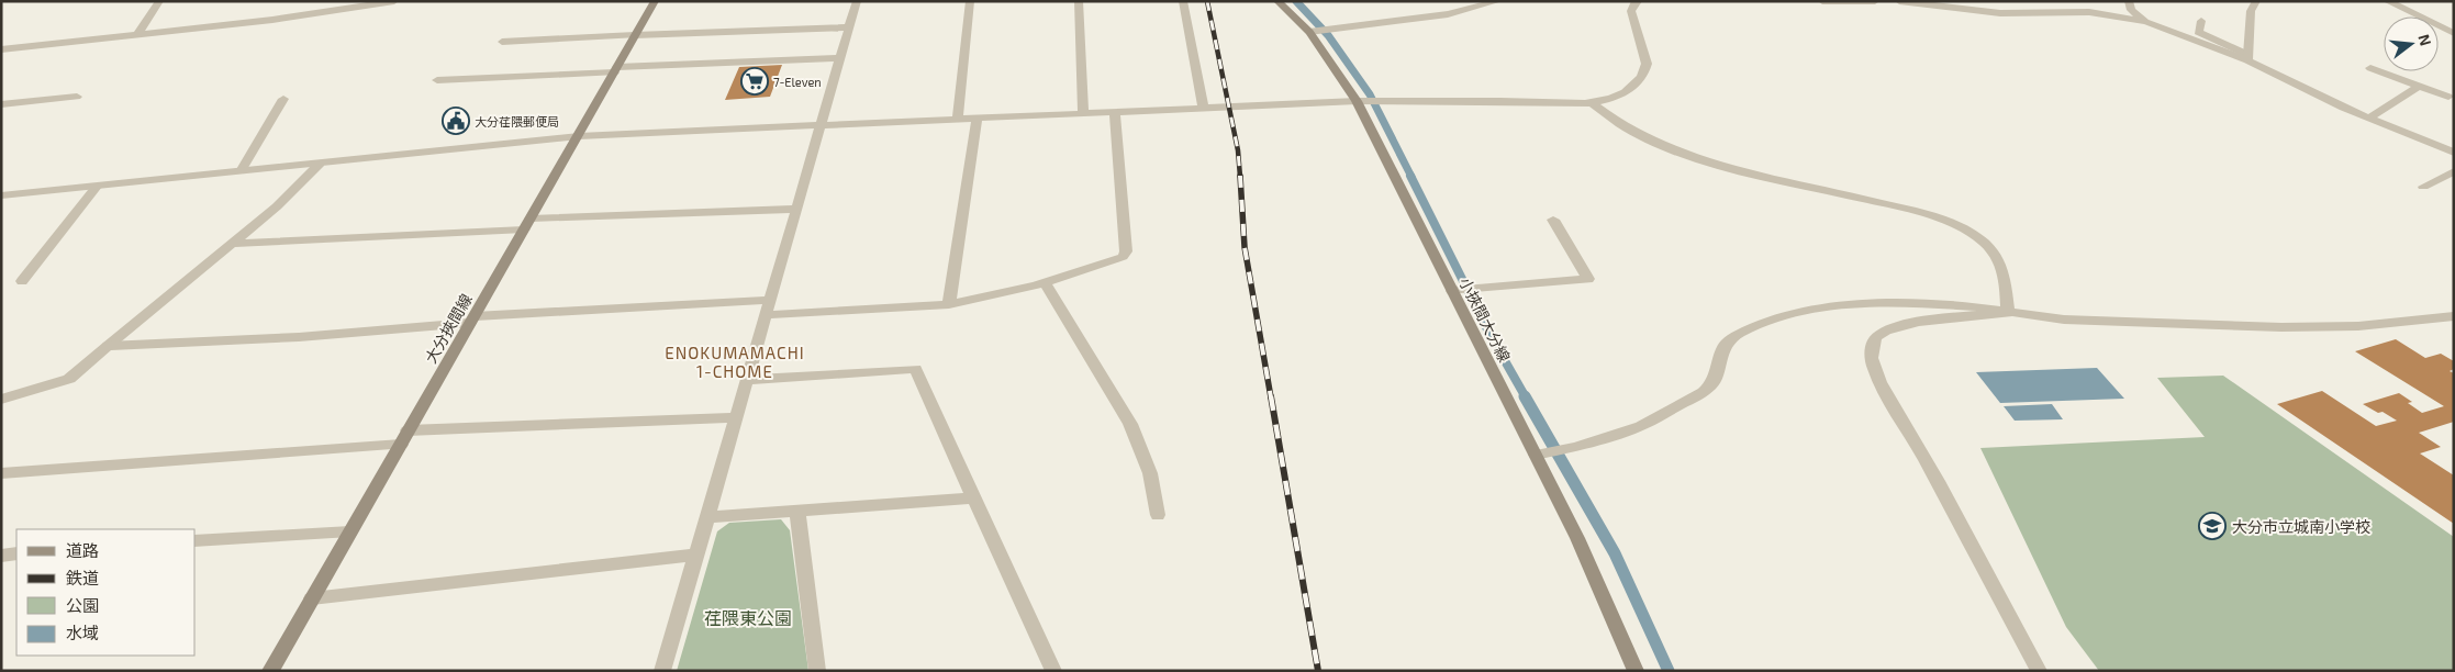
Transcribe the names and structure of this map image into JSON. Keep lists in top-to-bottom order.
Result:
{
  "streets": {
    "main road": ["小挾間大分線", "大分挾間線"]
  },
  "districts": ["ENOKUMAMACHI 1-CHOME"],
  "parks": ["荏隈東公園"],
  "places": {
    "supermarket": ["7-Eleven"],
    "public building": ["大分荏隈郵便局"],
    "school or university": ["大分市立城南小学校"]
  },
  "legend": [
    "道路",
    "鉄道",
    "公園",
    "水域"
  ],
  "north": "right"
}
